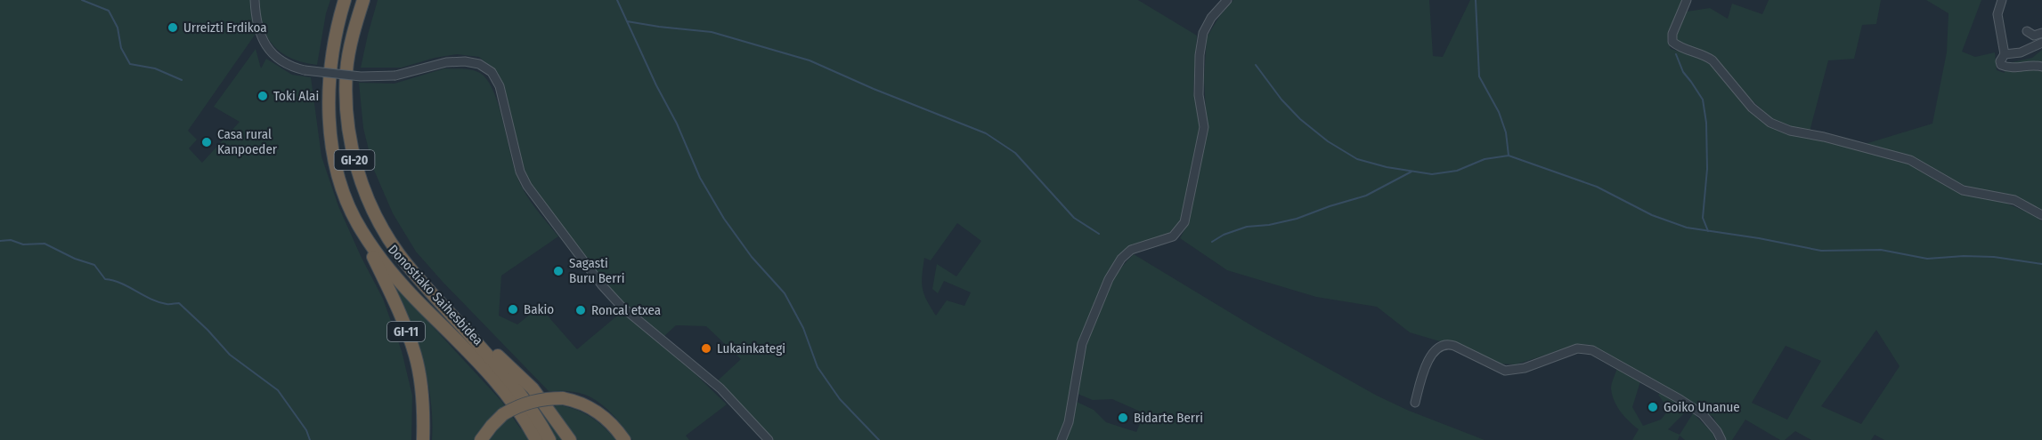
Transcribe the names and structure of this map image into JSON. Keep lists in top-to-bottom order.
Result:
{
  "streets": {
    "highway": ["GI-20", "Donostiako Saihesbidea", "GI-11"]
  },
  "crossings": [
    ["Donostiako Saihesbidea", "GI-11"]
  ],
  "places": [
    "Urreizti Erdikoa",
    "Toki Alai",
    "Casa rural Kanpoeder",
    "Sagasti Buru Berri",
    "Bakio",
    "Roncal etxea",
    "Lukainkategi",
    "Goiko Unanue",
    "Bidarte Berri"
  ]
}
